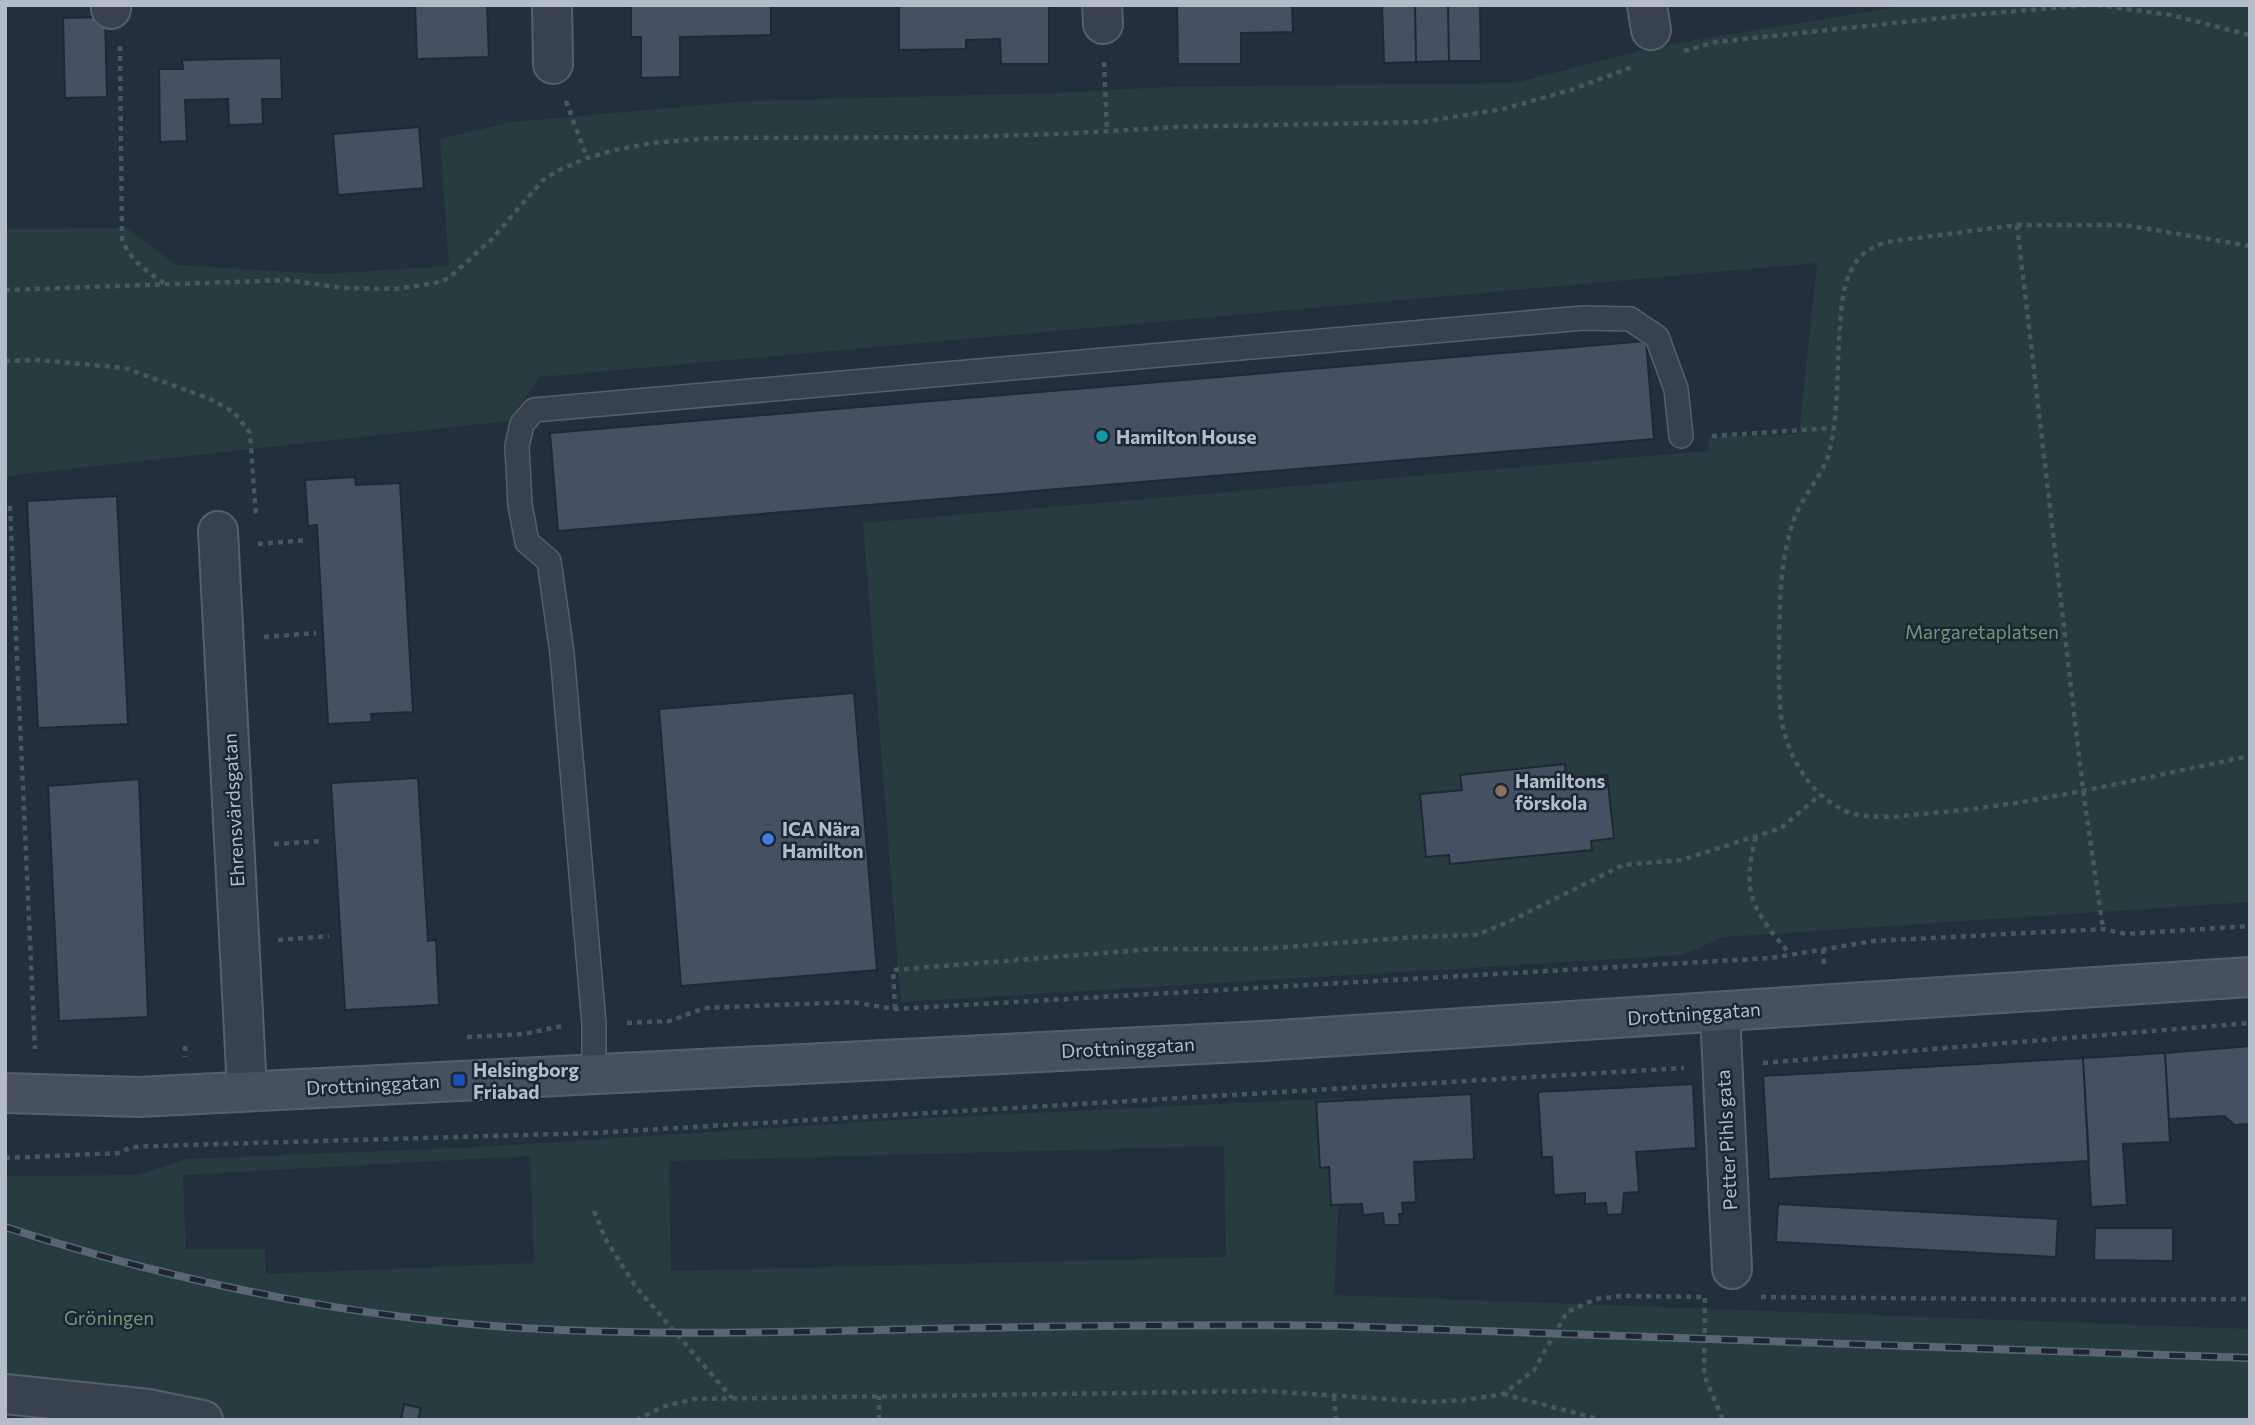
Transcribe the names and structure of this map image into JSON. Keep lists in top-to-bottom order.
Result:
{
  "streets": {
    "street": ["Ehrensvärdsgatan", "Drottninggatan", "Petter Pihls gata"]
  },
  "crossings": [
    ["Ehrensvärdsgatan", "Drottninggatan"],
    ["Drottninggatan", "Petter Pihls gata"]
  ],
  "parks": ["Margaretaplatsen", "Gröningen"],
  "places": {
    "other": ["Hamilton House", "Hamiltons förskola", "ICA Nära Hamilton"],
    "transit": ["Helsingborg Friabad"]
  }
}
